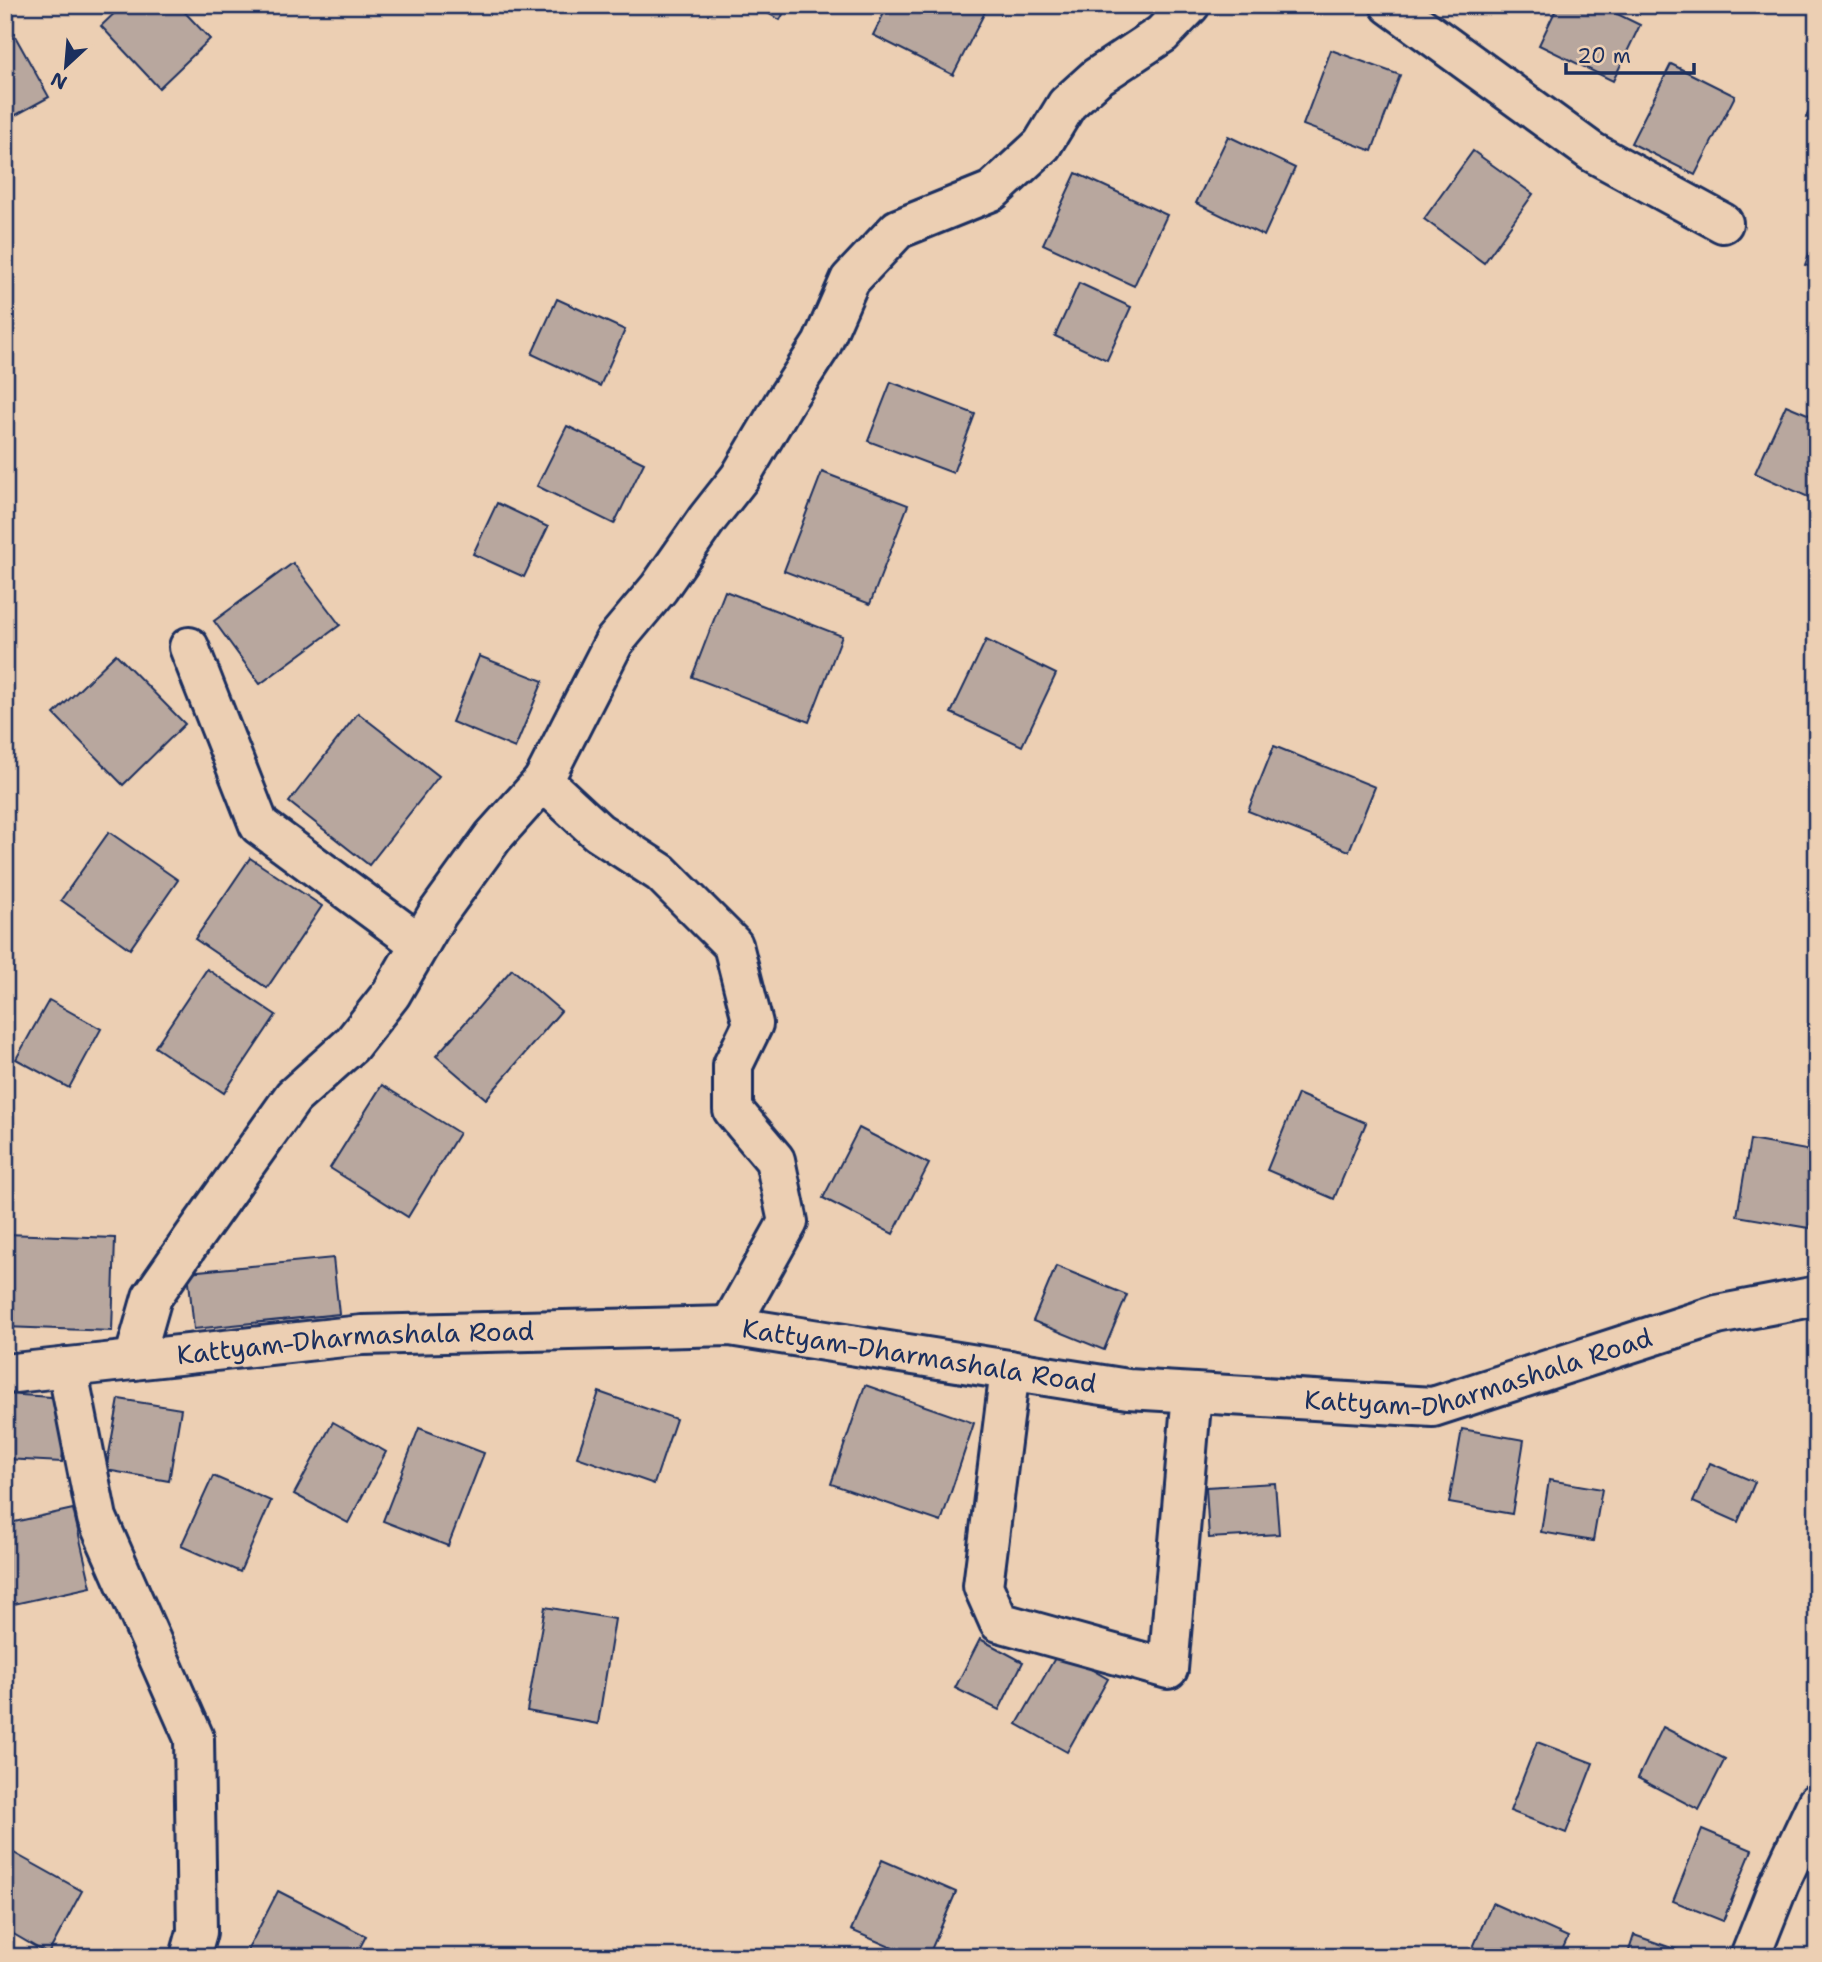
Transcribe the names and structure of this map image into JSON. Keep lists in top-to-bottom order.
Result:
{
  "streets": {
    "street": ["Kattyam-Dharmashala Road"]
  },
  "scale_bar": "20 m",
  "north": "bottom left"
}
